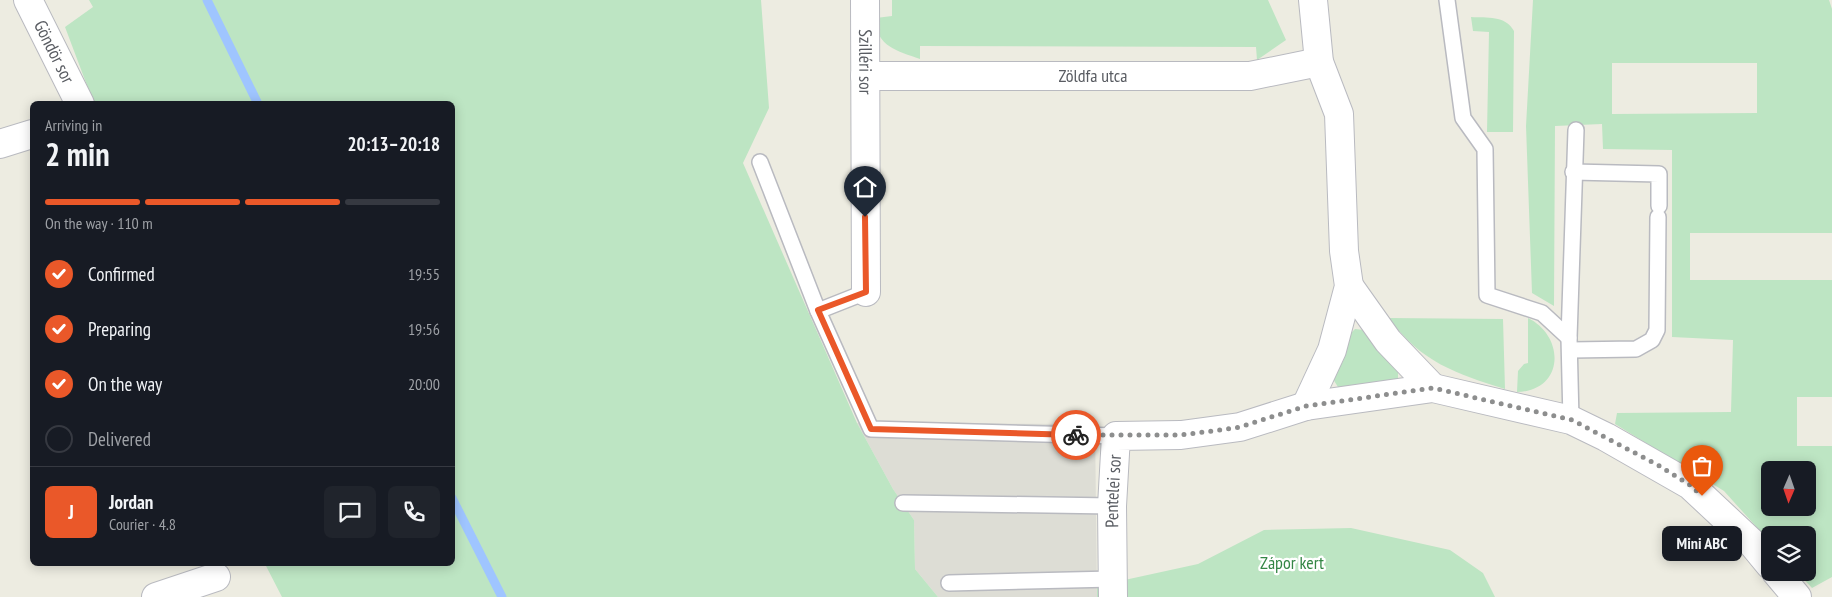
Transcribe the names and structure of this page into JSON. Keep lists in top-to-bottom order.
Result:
{
  "streets": {
    "street": [
      "Göndör sor",
      "Szilléri sor",
      "Zöldfa utca",
      "Pentelei sor"
    ]
  },
  "crossings": [
    ["Szilléri sor", "Zöldfa utca"]
  ],
  "parks": ["Zápor kert"],
  "places": ["Mini ABC"],
  "north": "bottom",
  "page": {
    "heading": ["2 min", "Arriving in", "20:13–20:18"],
    "panel": ["Jordan", "Courier · 4.8"],
    "bar": "On the way · 110 m",
    "list": [
      ["Confirmed", "19:55"],
      ["Preparing", "19:56"],
      ["On the way", "20:00"],
      "Delivered"
    ],
    "round": "J",
    "bubble": "Mini ABC"
  }
}
